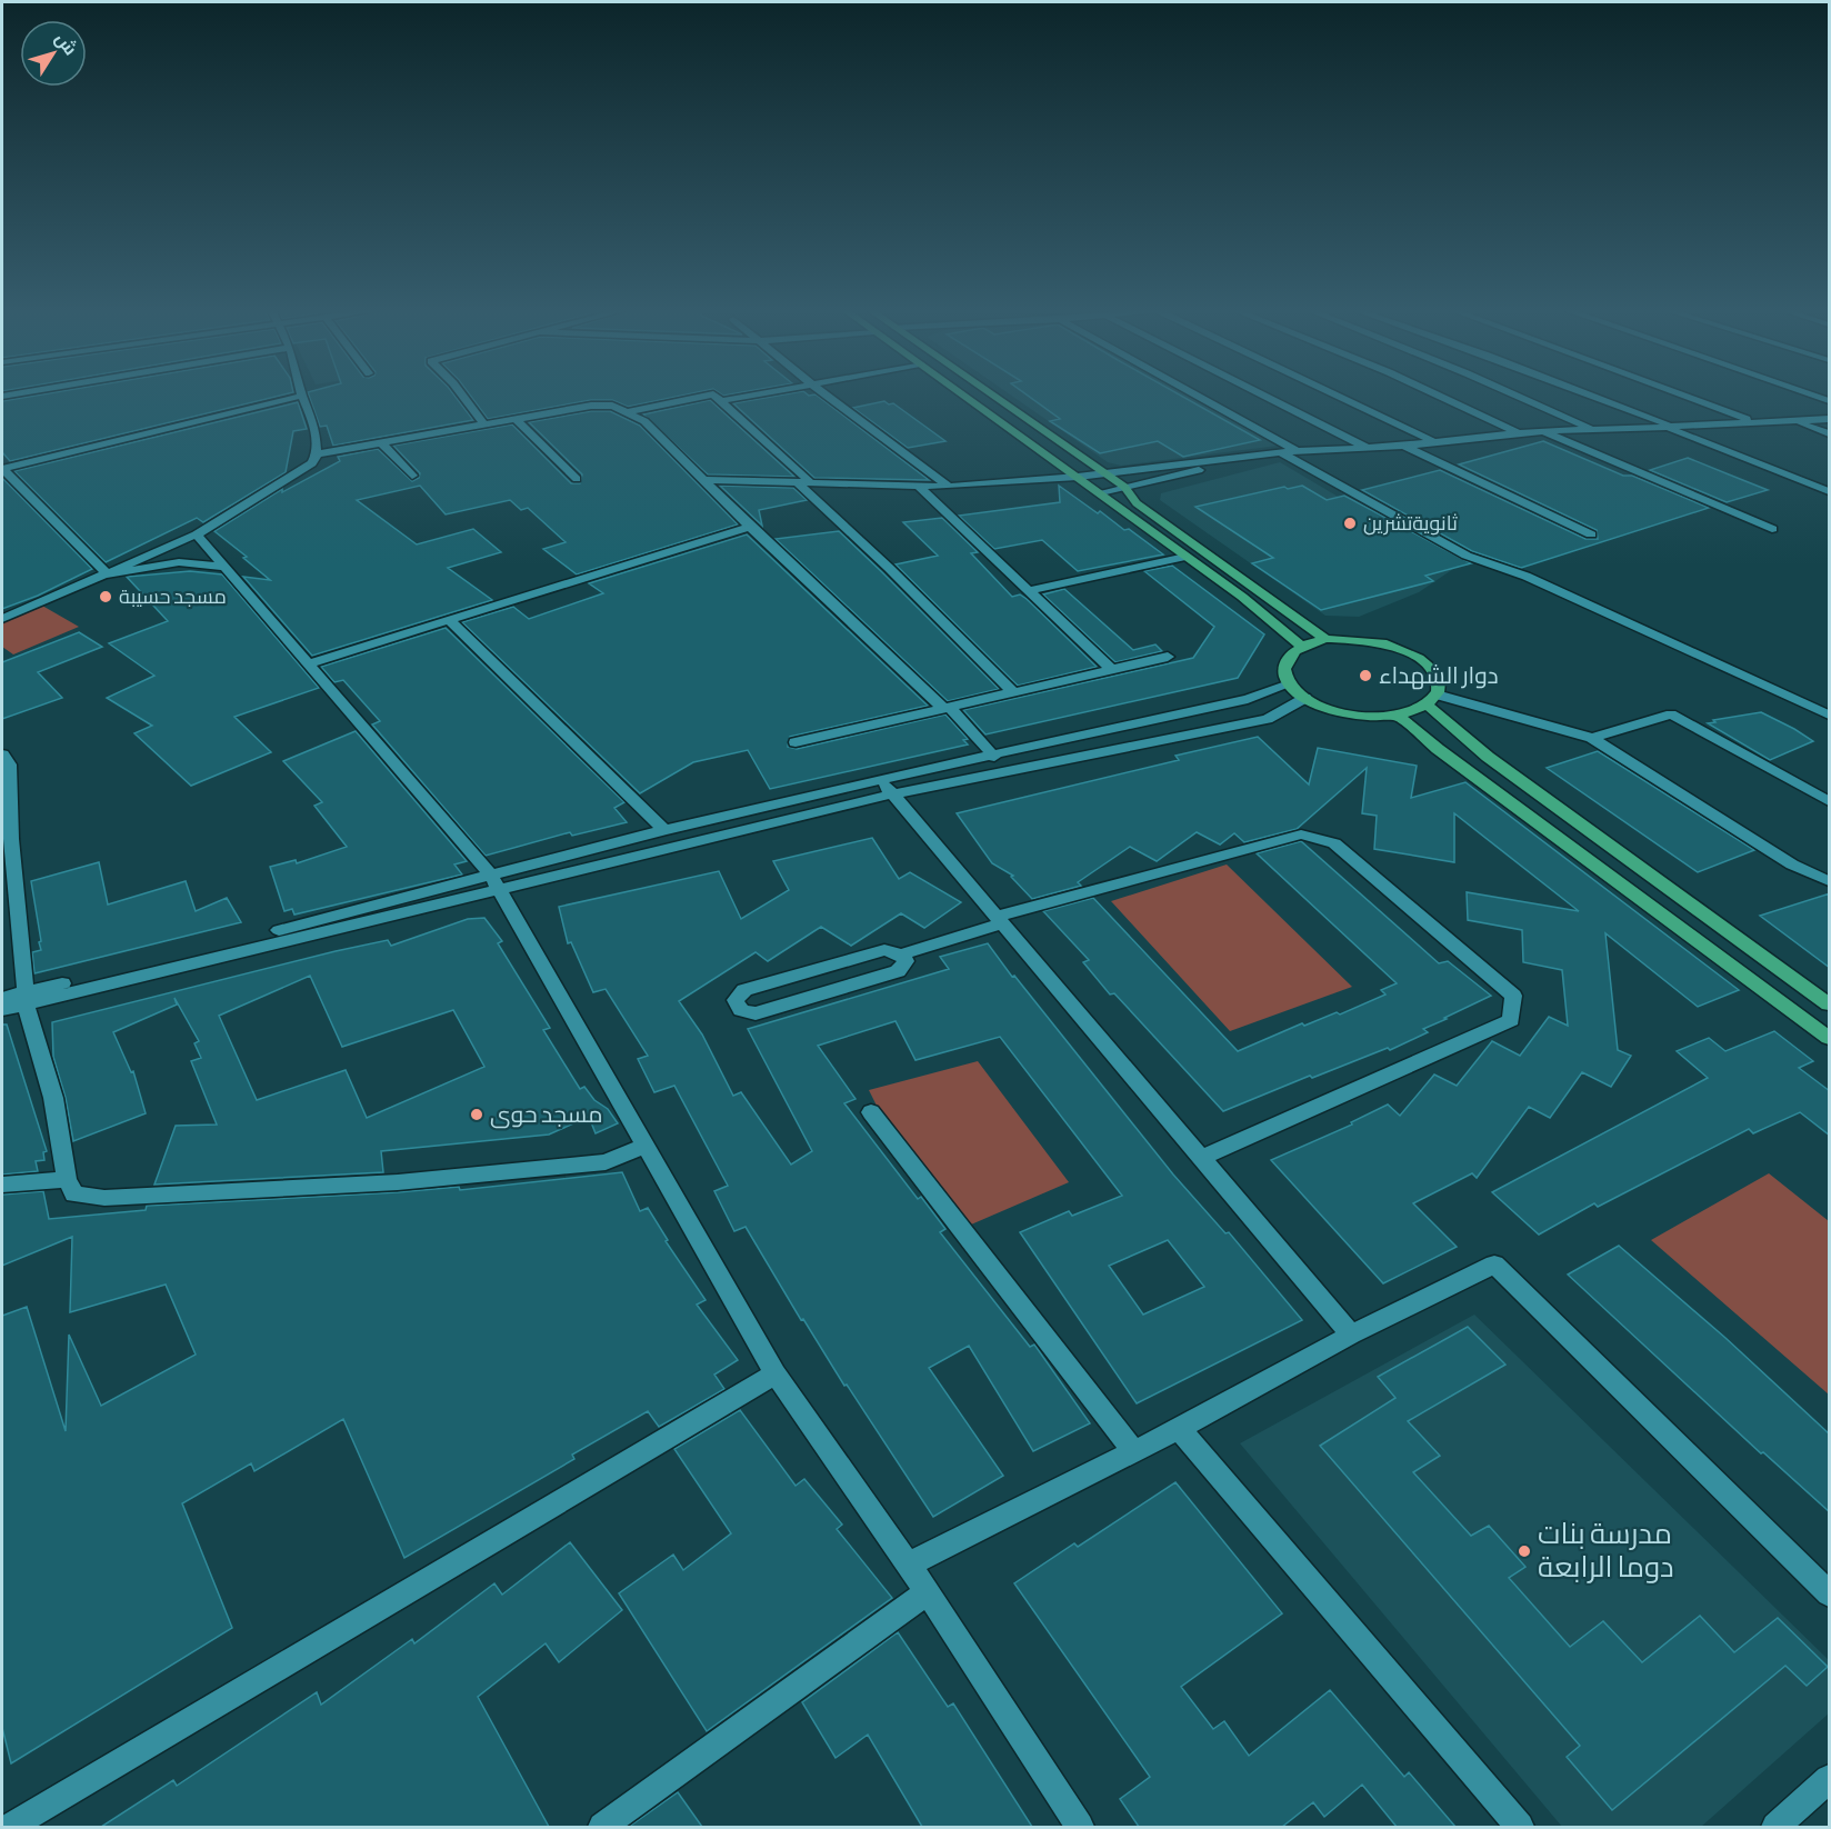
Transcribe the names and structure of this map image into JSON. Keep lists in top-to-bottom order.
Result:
{
  "places": [
    "ثانويةتشرين",
    "مسجد حسيبة",
    "دوار الشهداء",
    "مسجد حوى",
    "مدرسة بنات دوما الرابعة"
  ],
  "north": "top right"
}
